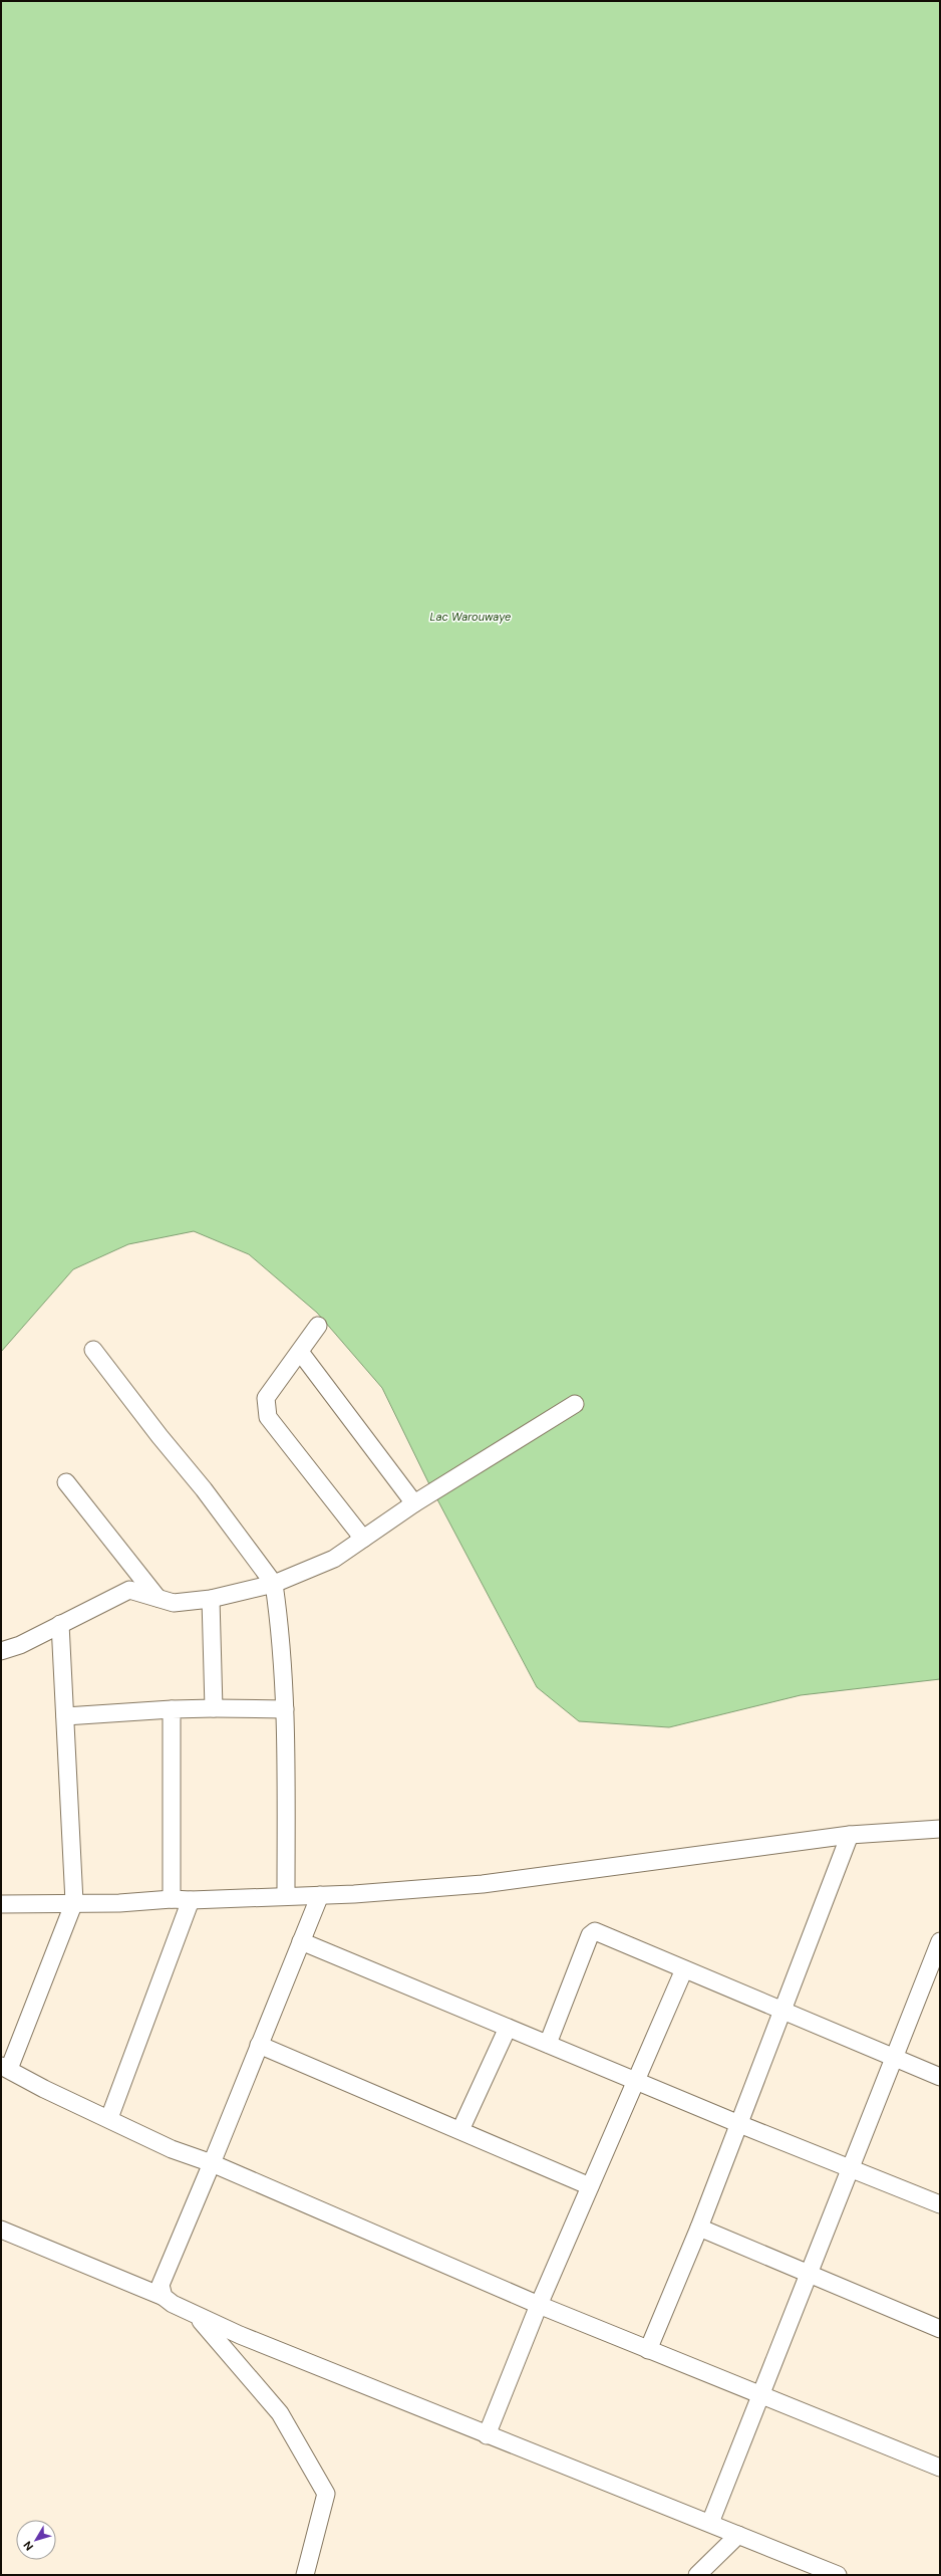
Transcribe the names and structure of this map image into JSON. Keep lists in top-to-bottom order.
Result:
{
  "water": ["Lac Warouwaye"],
  "north": "bottom left"
}
